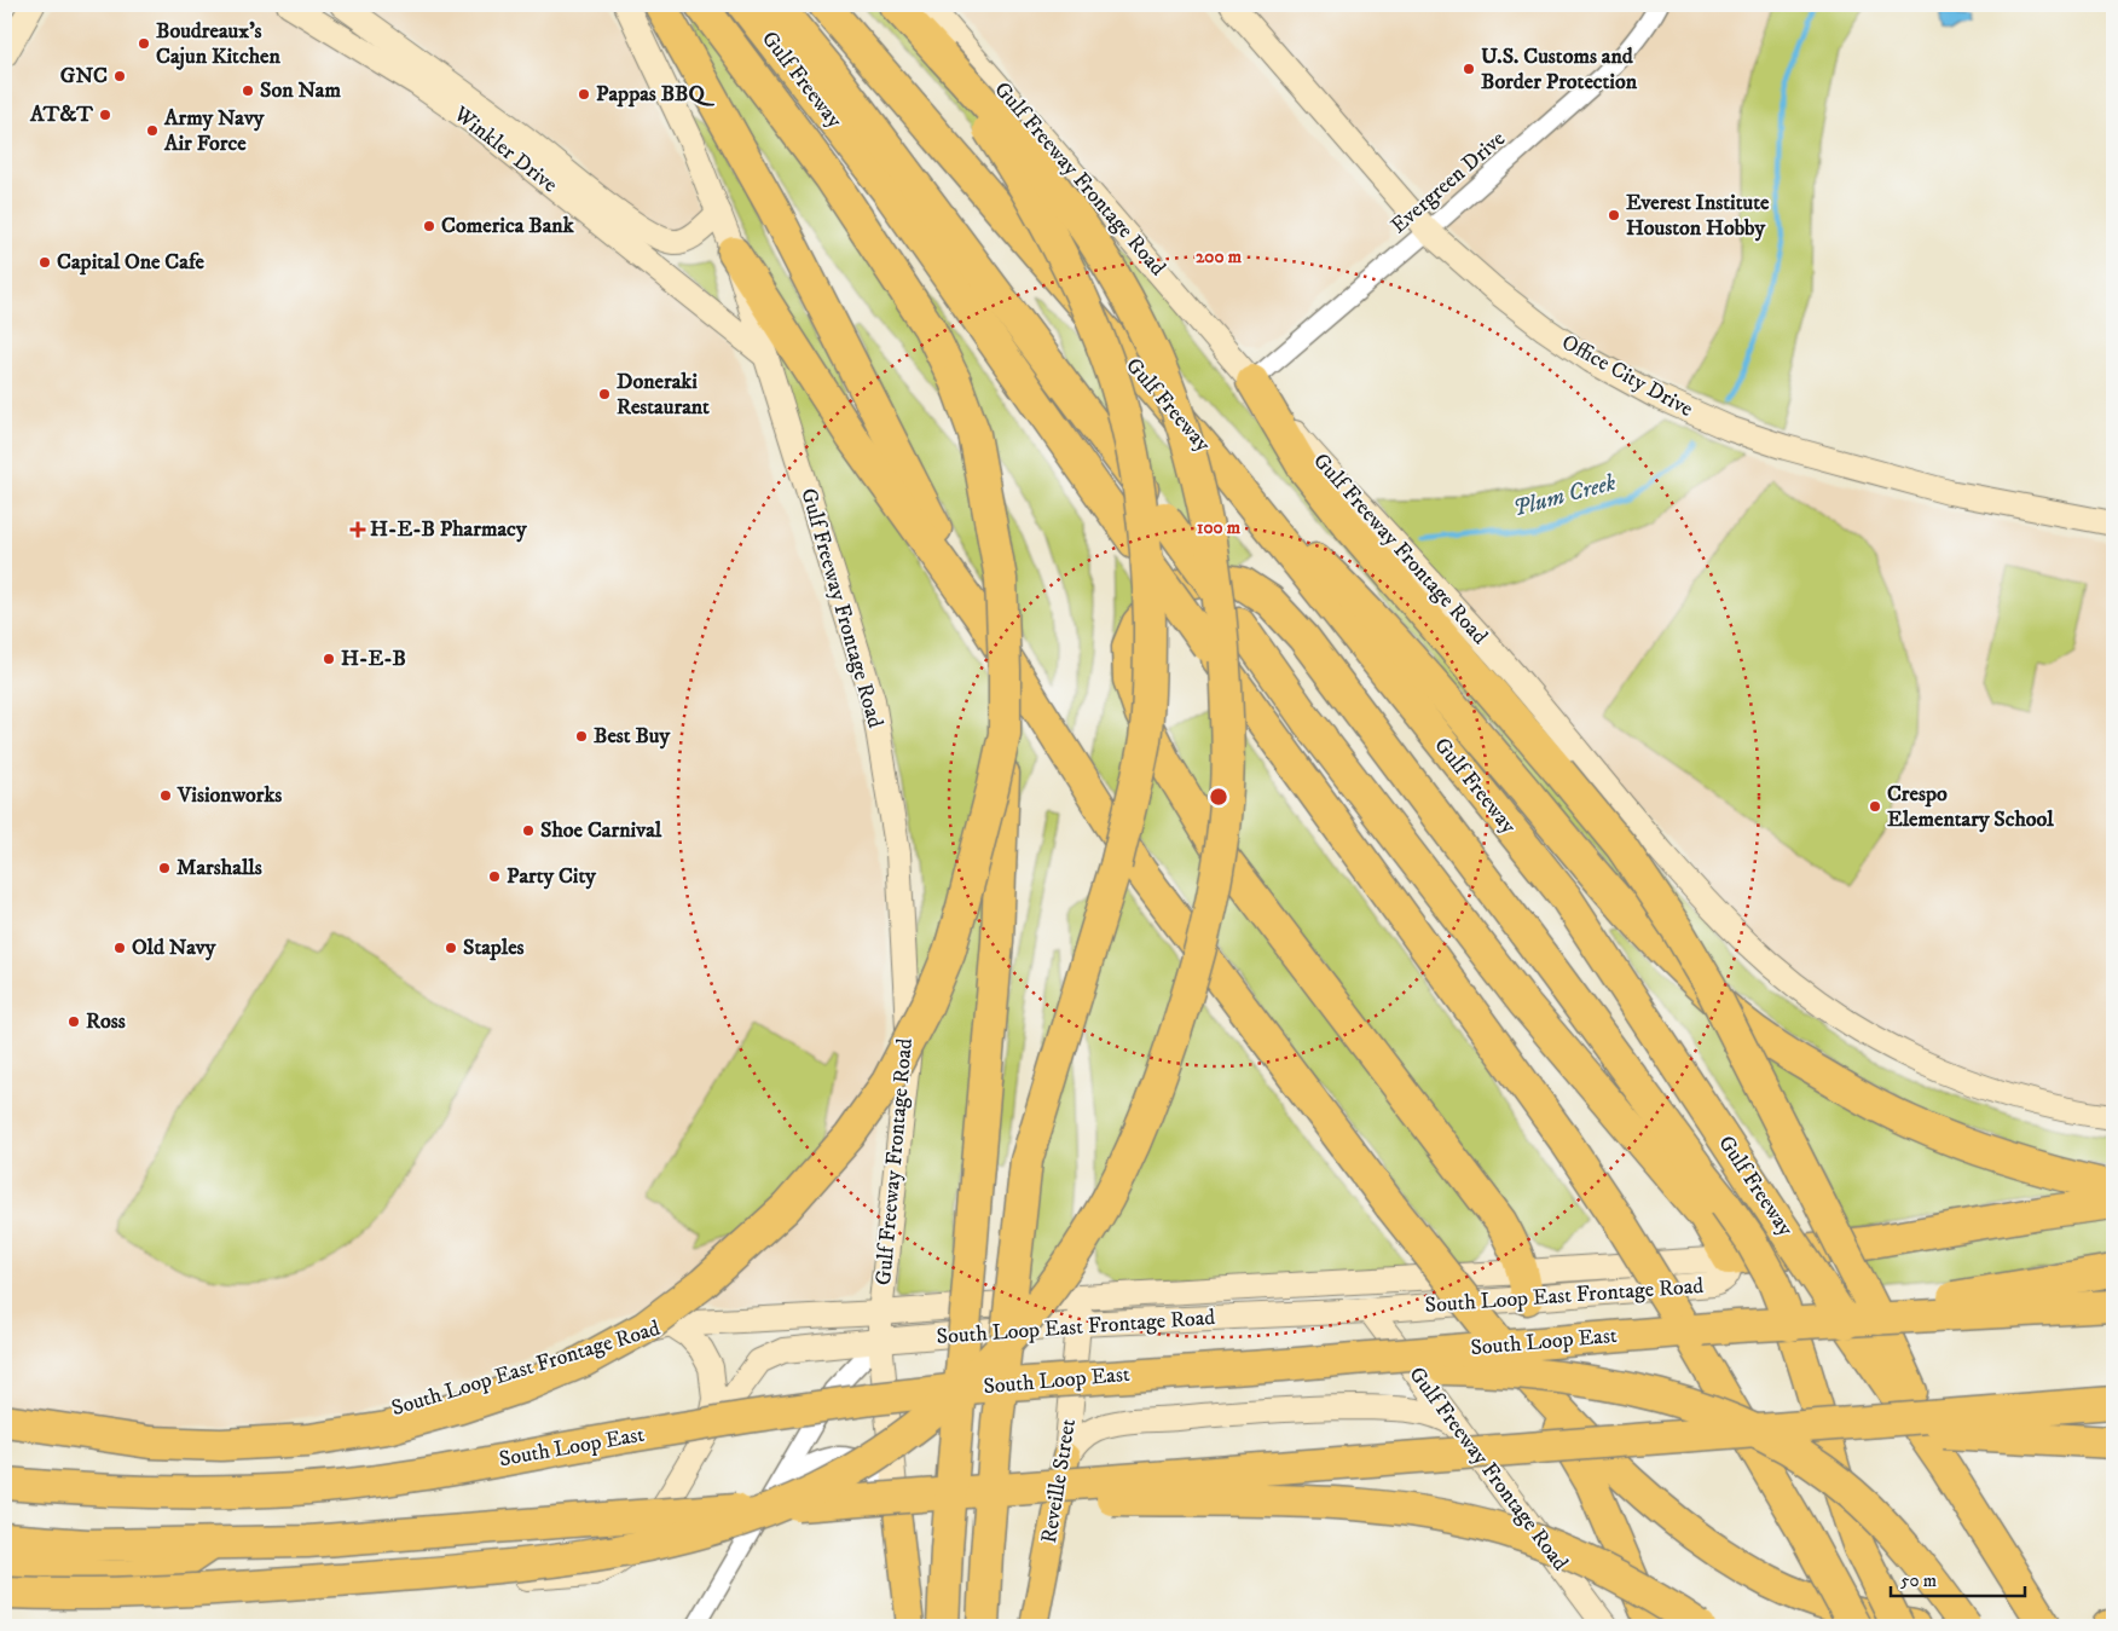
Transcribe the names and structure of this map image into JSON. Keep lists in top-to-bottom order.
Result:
{
  "streets": {
    "highway": ["Gulf Freeway", "South Loop East"],
    "main road": [
      "Winkler Drive",
      "Gulf Freeway Frontage Road",
      "Office City Drive",
      "South Loop East Frontage Road",
      "Reveille Street"
    ],
    "street": ["Evergreen Drive"]
  },
  "crossings": [
    ["Winkler Drive", "Gulf Freeway Frontage Road"],
    ["Gulf Freeway Frontage Road", "Evergreen Drive"],
    ["Gulf Freeway Frontage Road", "South Loop East Frontage Road"],
    ["Evergreen Drive", "Office City Drive"],
    ["South Loop East Frontage Road", "Reveille Street"]
  ],
  "water": ["Plum Creek"],
  "places": {
    "other": [
      "Boudreaux's Cajun Kitchen",
      "U.S. Customs and Border Protection",
      "GNC",
      "Son Nam",
      "Pappas BBQ",
      "AT&T",
      "Army Navy Air Force",
      "Everest Institute Houston Hobby",
      "Comerica Bank",
      "Capital One Cafe",
      "Doneraki Restaurant",
      "H-E-B",
      "Best Buy",
      "Visionworks",
      "Crespo Elementary School",
      "Shoe Carnival",
      "Marshalls",
      "Party City",
      "Old Navy",
      "Staples",
      "Ross"
    ],
    "health": ["H-E-B Pharmacy"]
  },
  "scale_bar": "50 m",
  "rings": ["200 m", "100 m"]
}
